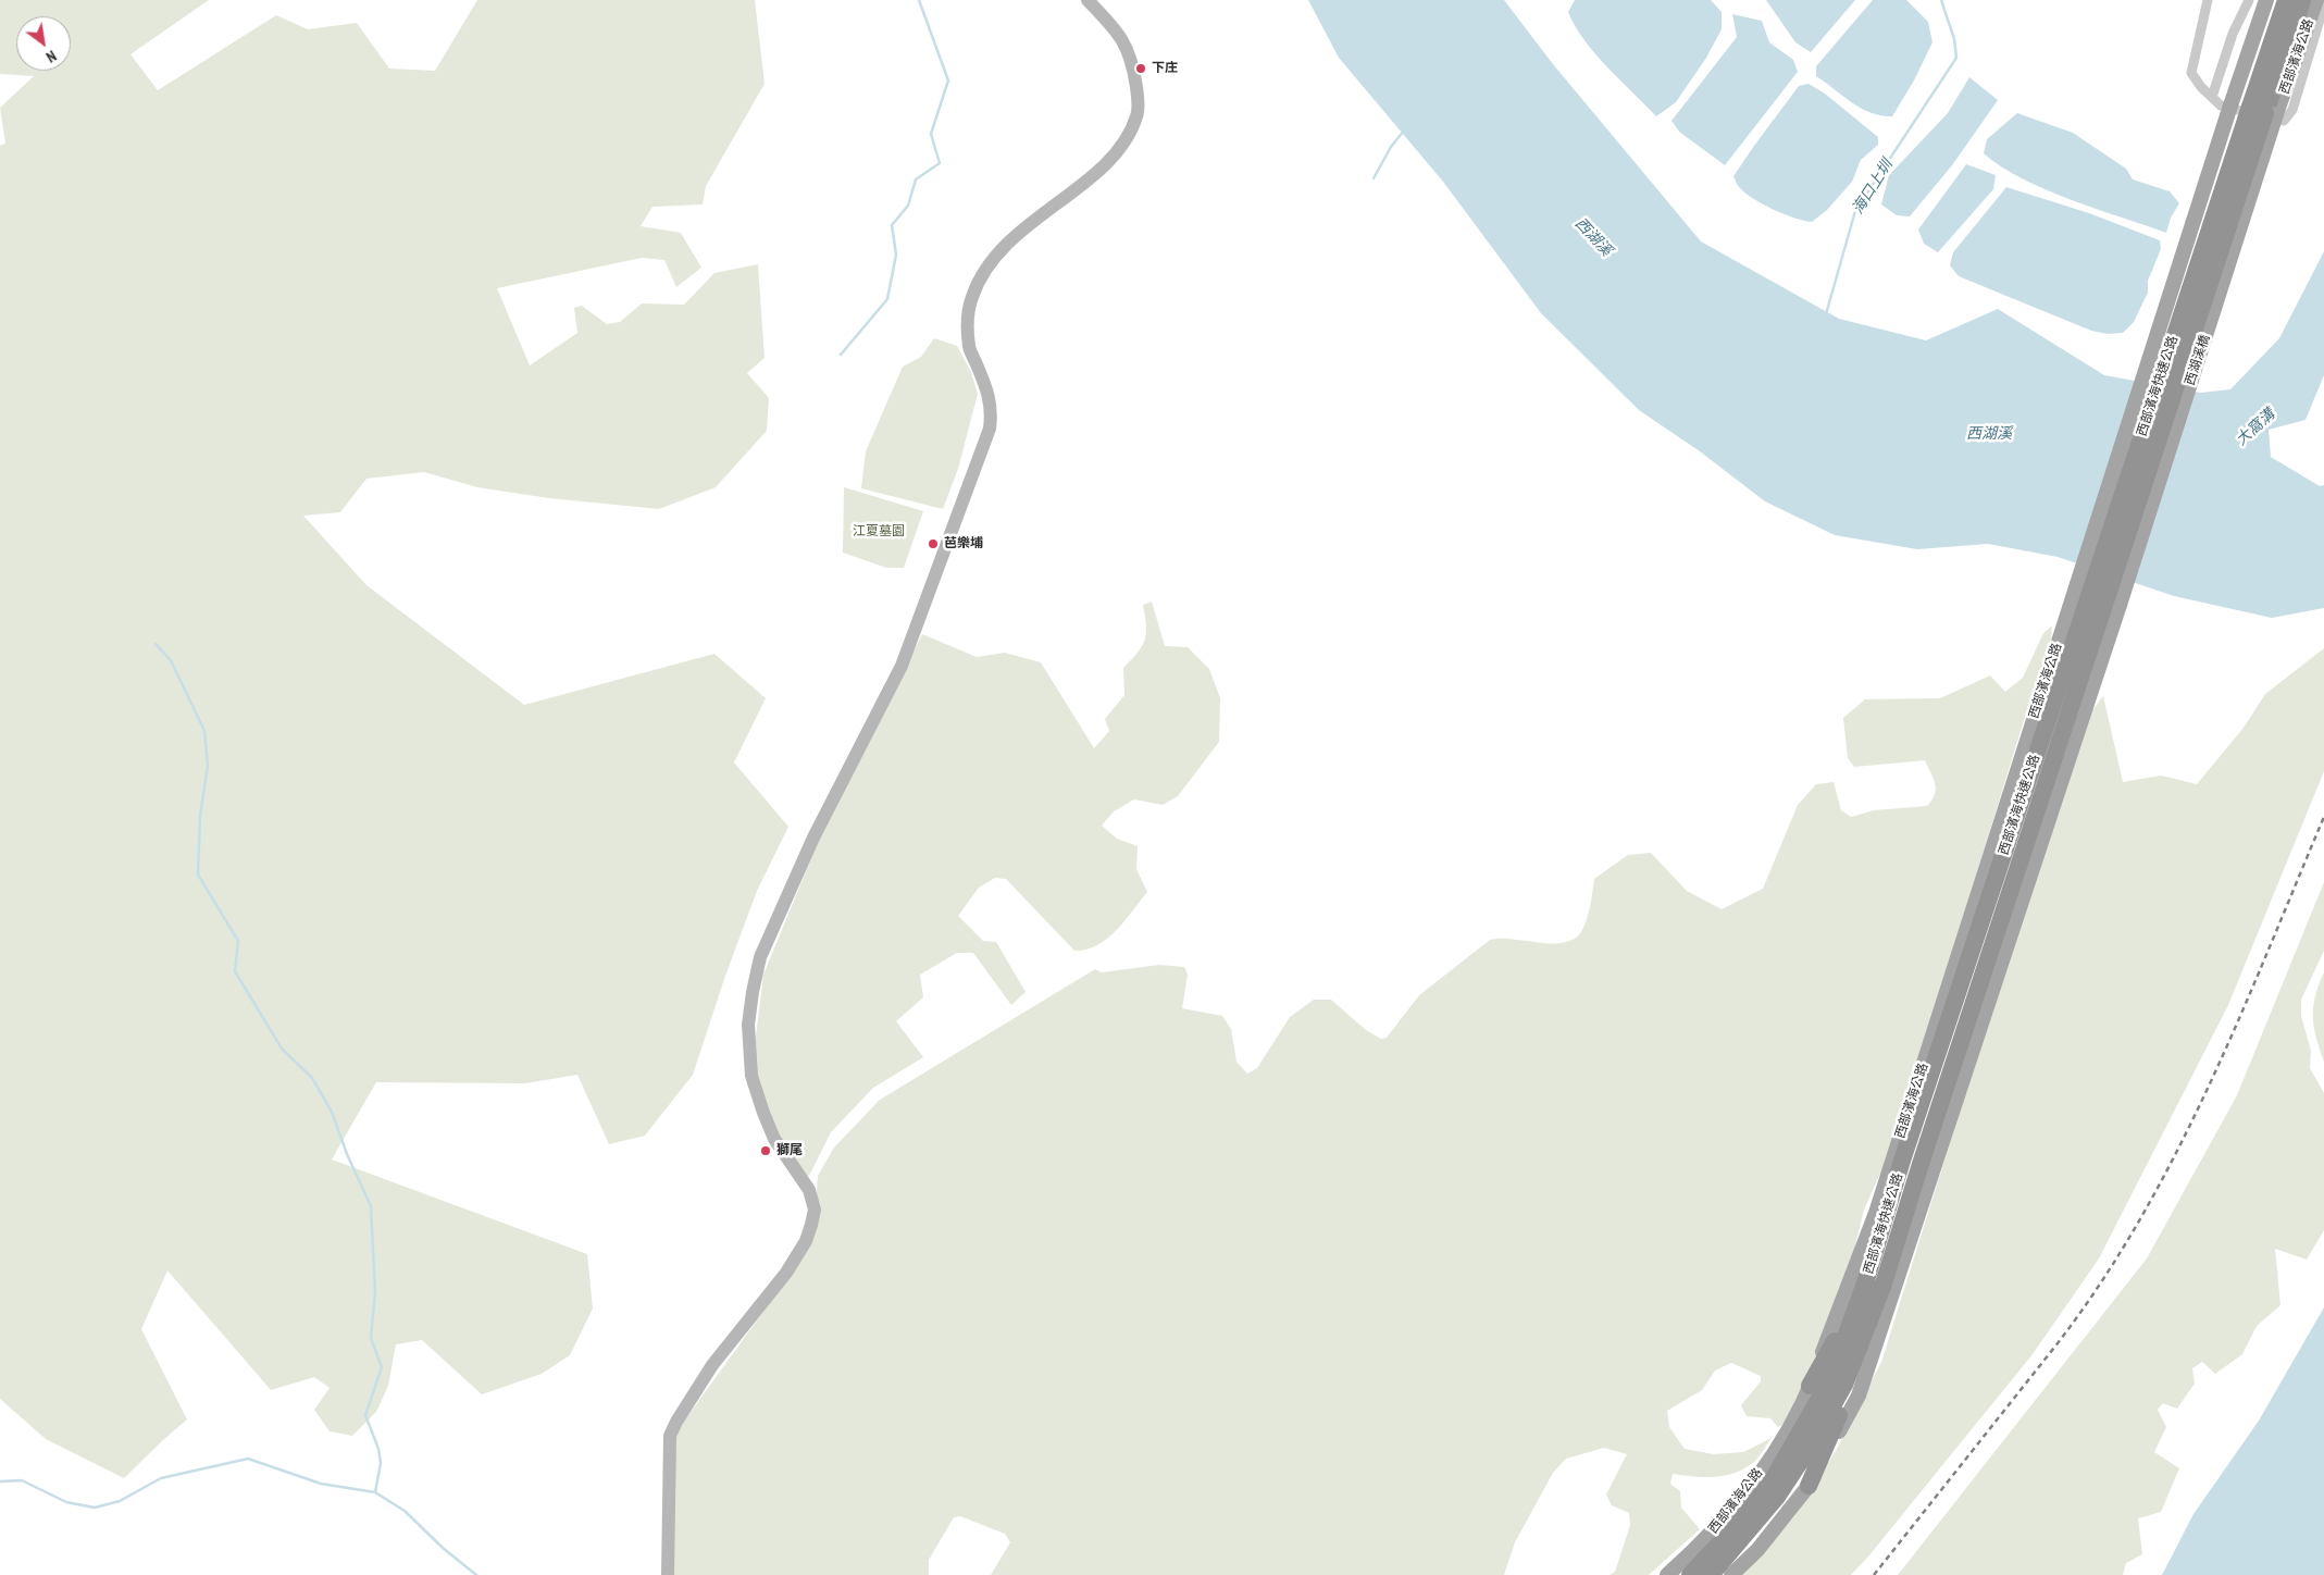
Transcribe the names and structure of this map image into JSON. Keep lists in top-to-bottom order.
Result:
{
  "streets": {
    "highway": ["西部濱海快速公路"],
    "main road": ["西部濱海公路", "西湖溪橋"]
  },
  "crossings": [
    ["西部濱海公路", "西湖溪橋"],
    ["西部濱海公路", "西部濱海快速公路"],
    ["西湖溪橋", "西部濱海快速公路"]
  ],
  "water": ["海口上圳", "西湖溪", "大窩溝"],
  "parks": ["江夏墓園"],
  "places": ["下庄", "芭樂埔", "獅尾"],
  "north": "bottom right"
}
